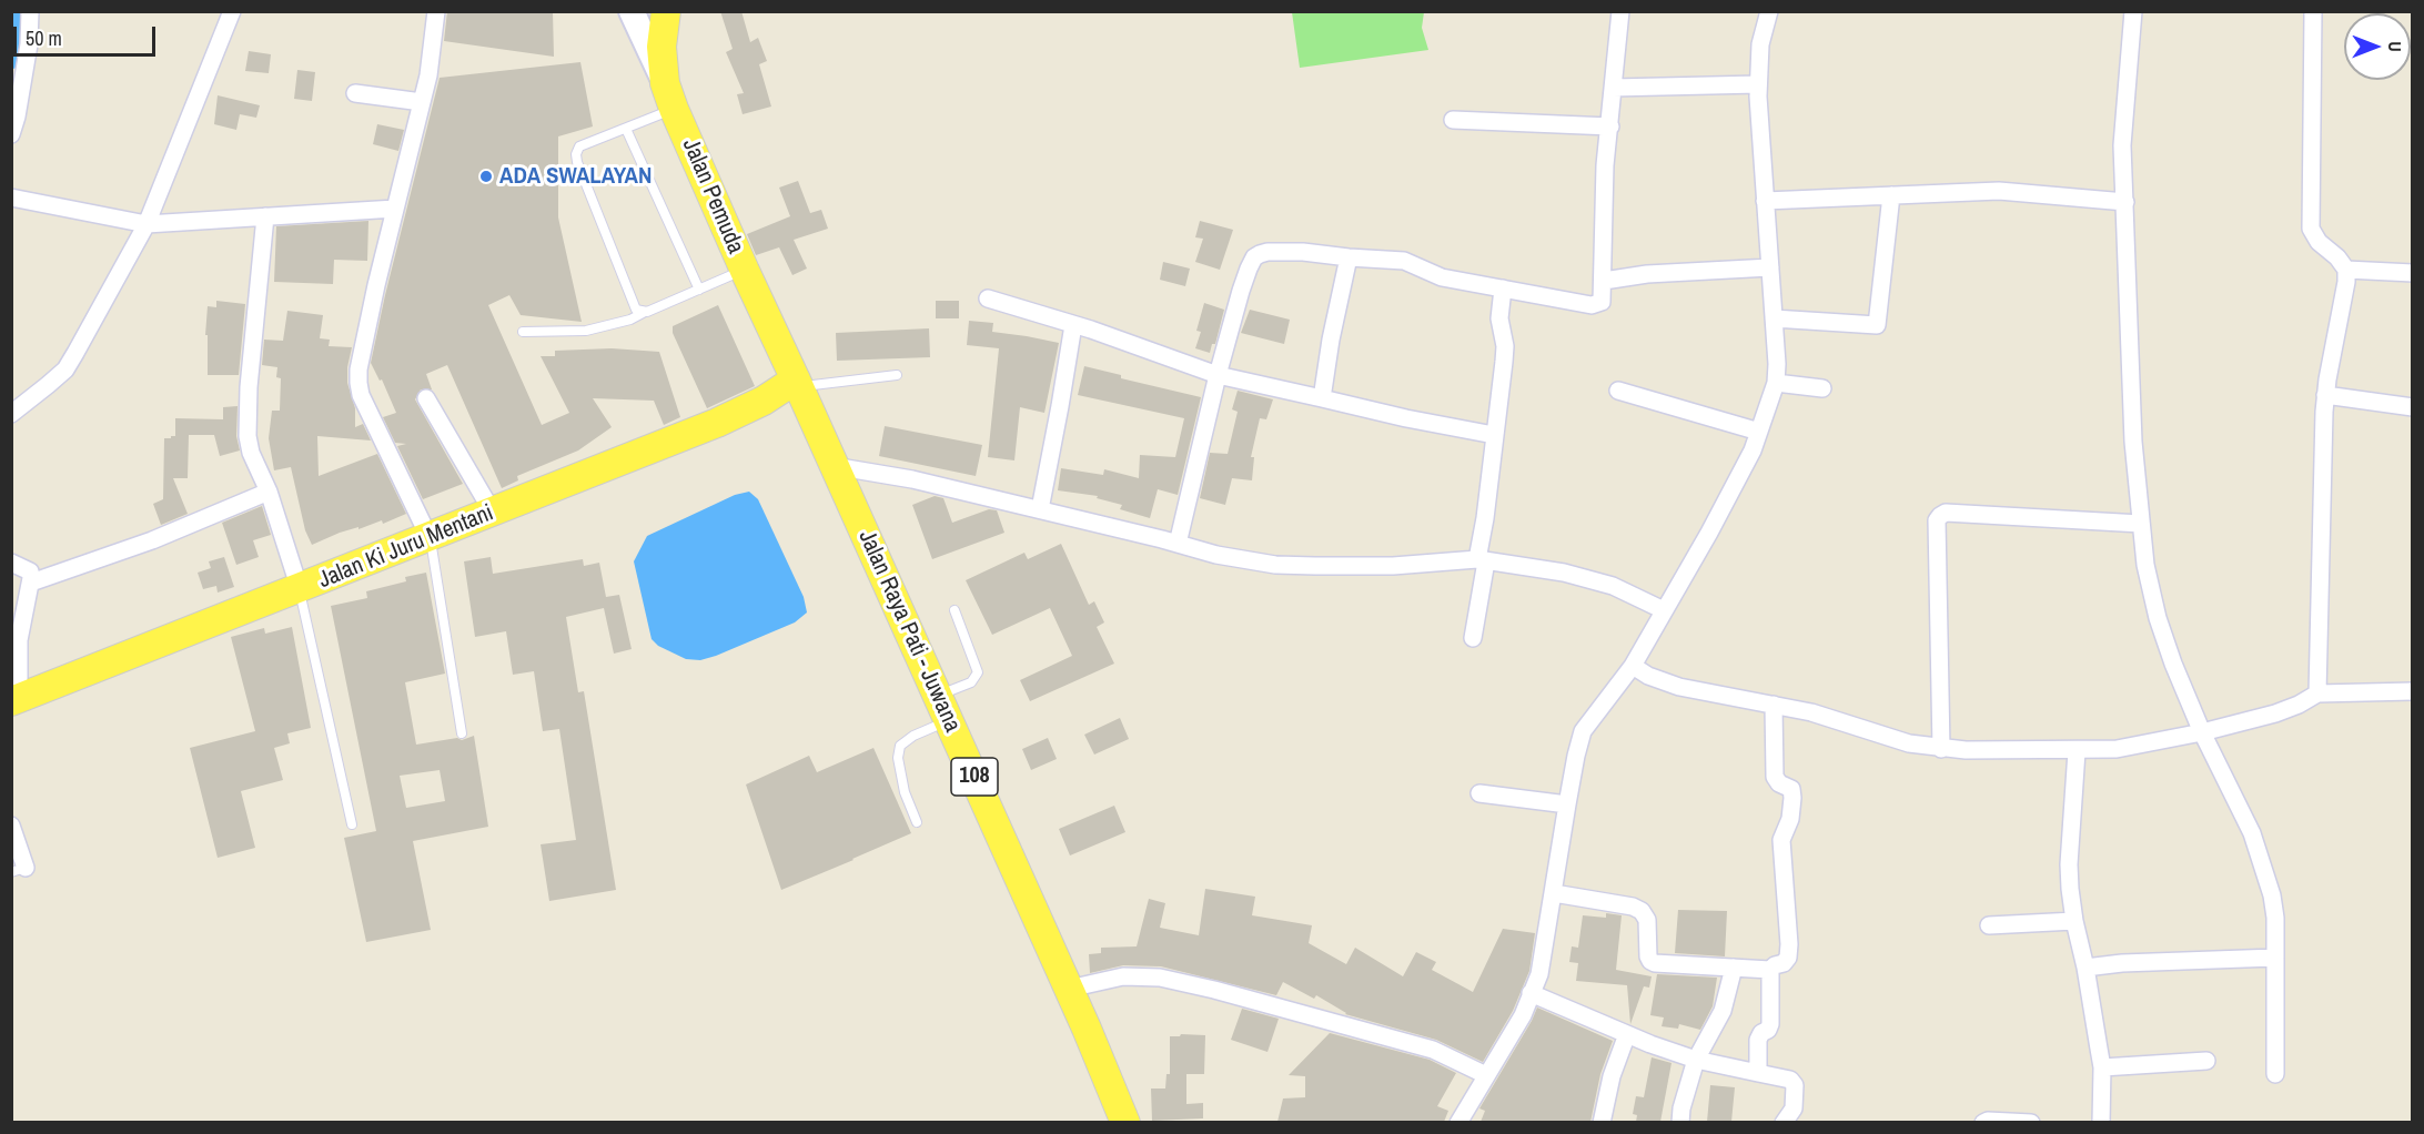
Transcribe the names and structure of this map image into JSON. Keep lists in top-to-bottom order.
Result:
{
  "streets": {
    "main road": [
      "Jalan Pemuda",
      "Jalan Ki Juru Mentani",
      "Jalan Raya Pati - Juwana",
      "108"
    ]
  },
  "crossings": [
    ["Jalan Pemuda", "Jalan Ki Juru Mentani"],
    ["Jalan Pemuda", "Jalan Raya Pati - Juwana"]
  ],
  "places": ["ADA SWALAYAN"],
  "scale_bar": "50 m",
  "north": "right"
}
